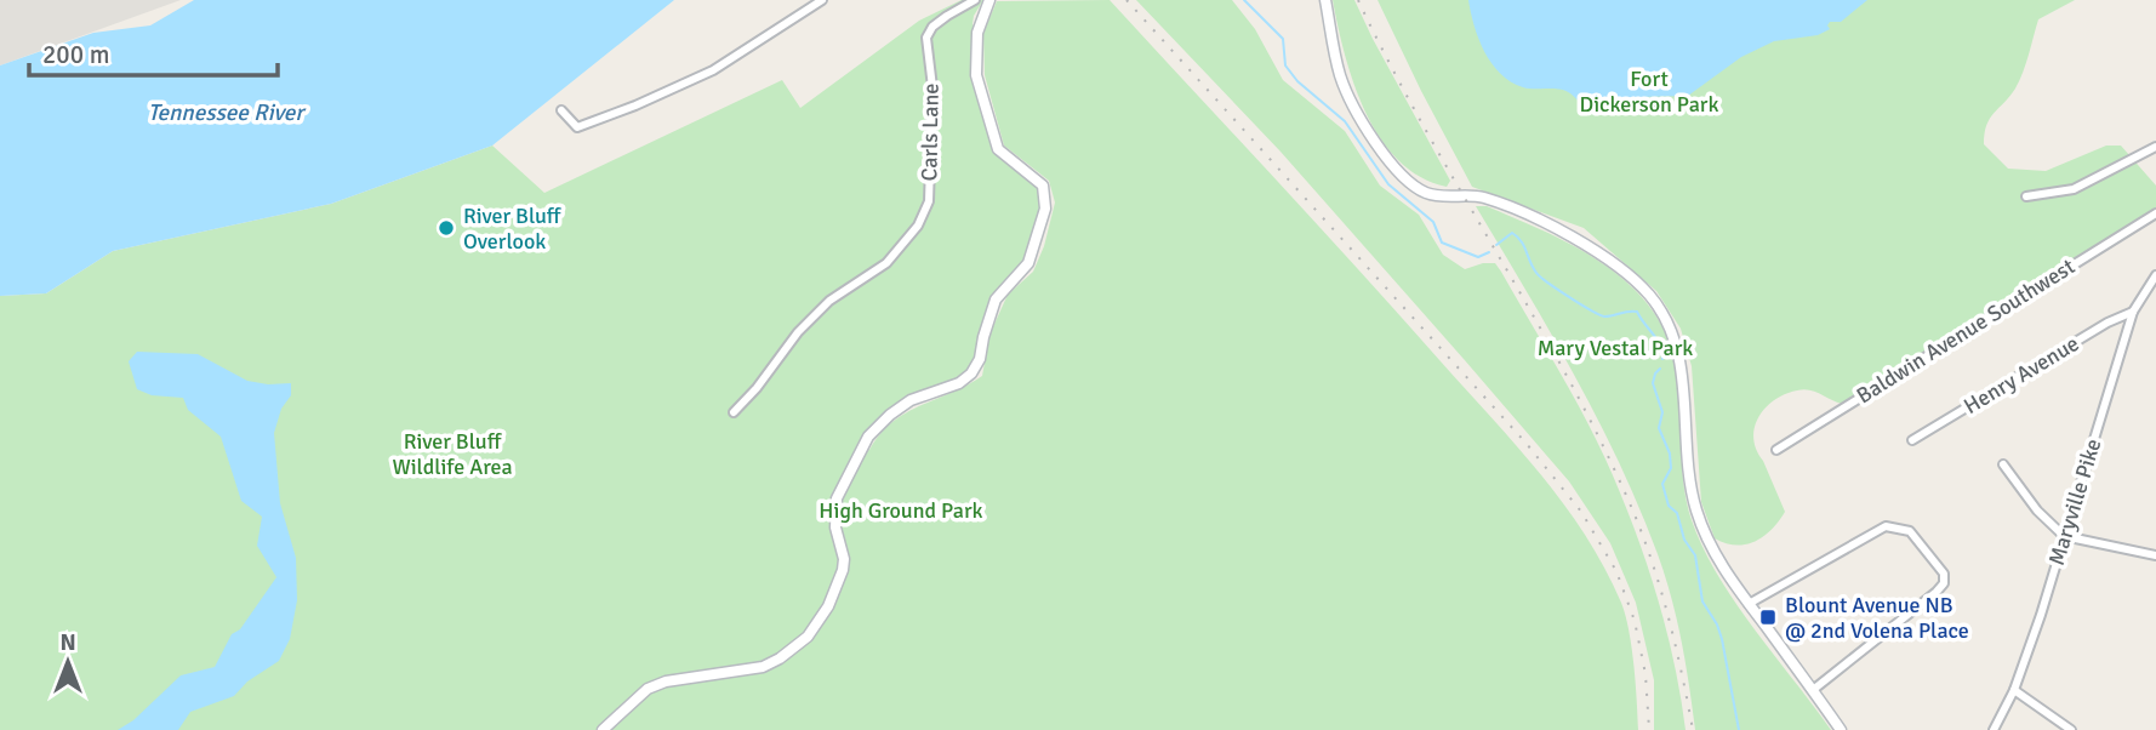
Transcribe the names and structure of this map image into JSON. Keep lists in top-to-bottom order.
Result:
{
  "streets": {
    "street": [
      "Carls Lane",
      "Baldwin Avenue Southwest",
      "Henry Avenue",
      "Maryville Pike"
    ]
  },
  "crossings": [
    ["Henry Avenue", "Maryville Pike"]
  ],
  "water": ["Tennessee River"],
  "parks": [
    "Fort Dickerson Park",
    "Mary Vestal Park",
    "River Bluff Wildlife Area",
    "High Ground Park"
  ],
  "places": {
    "other": ["River Bluff Overlook"],
    "transit": ["Blount Avenue NB @ 2nd Volena Place"]
  },
  "scale_bar": "200 m",
  "north": "top"
}
